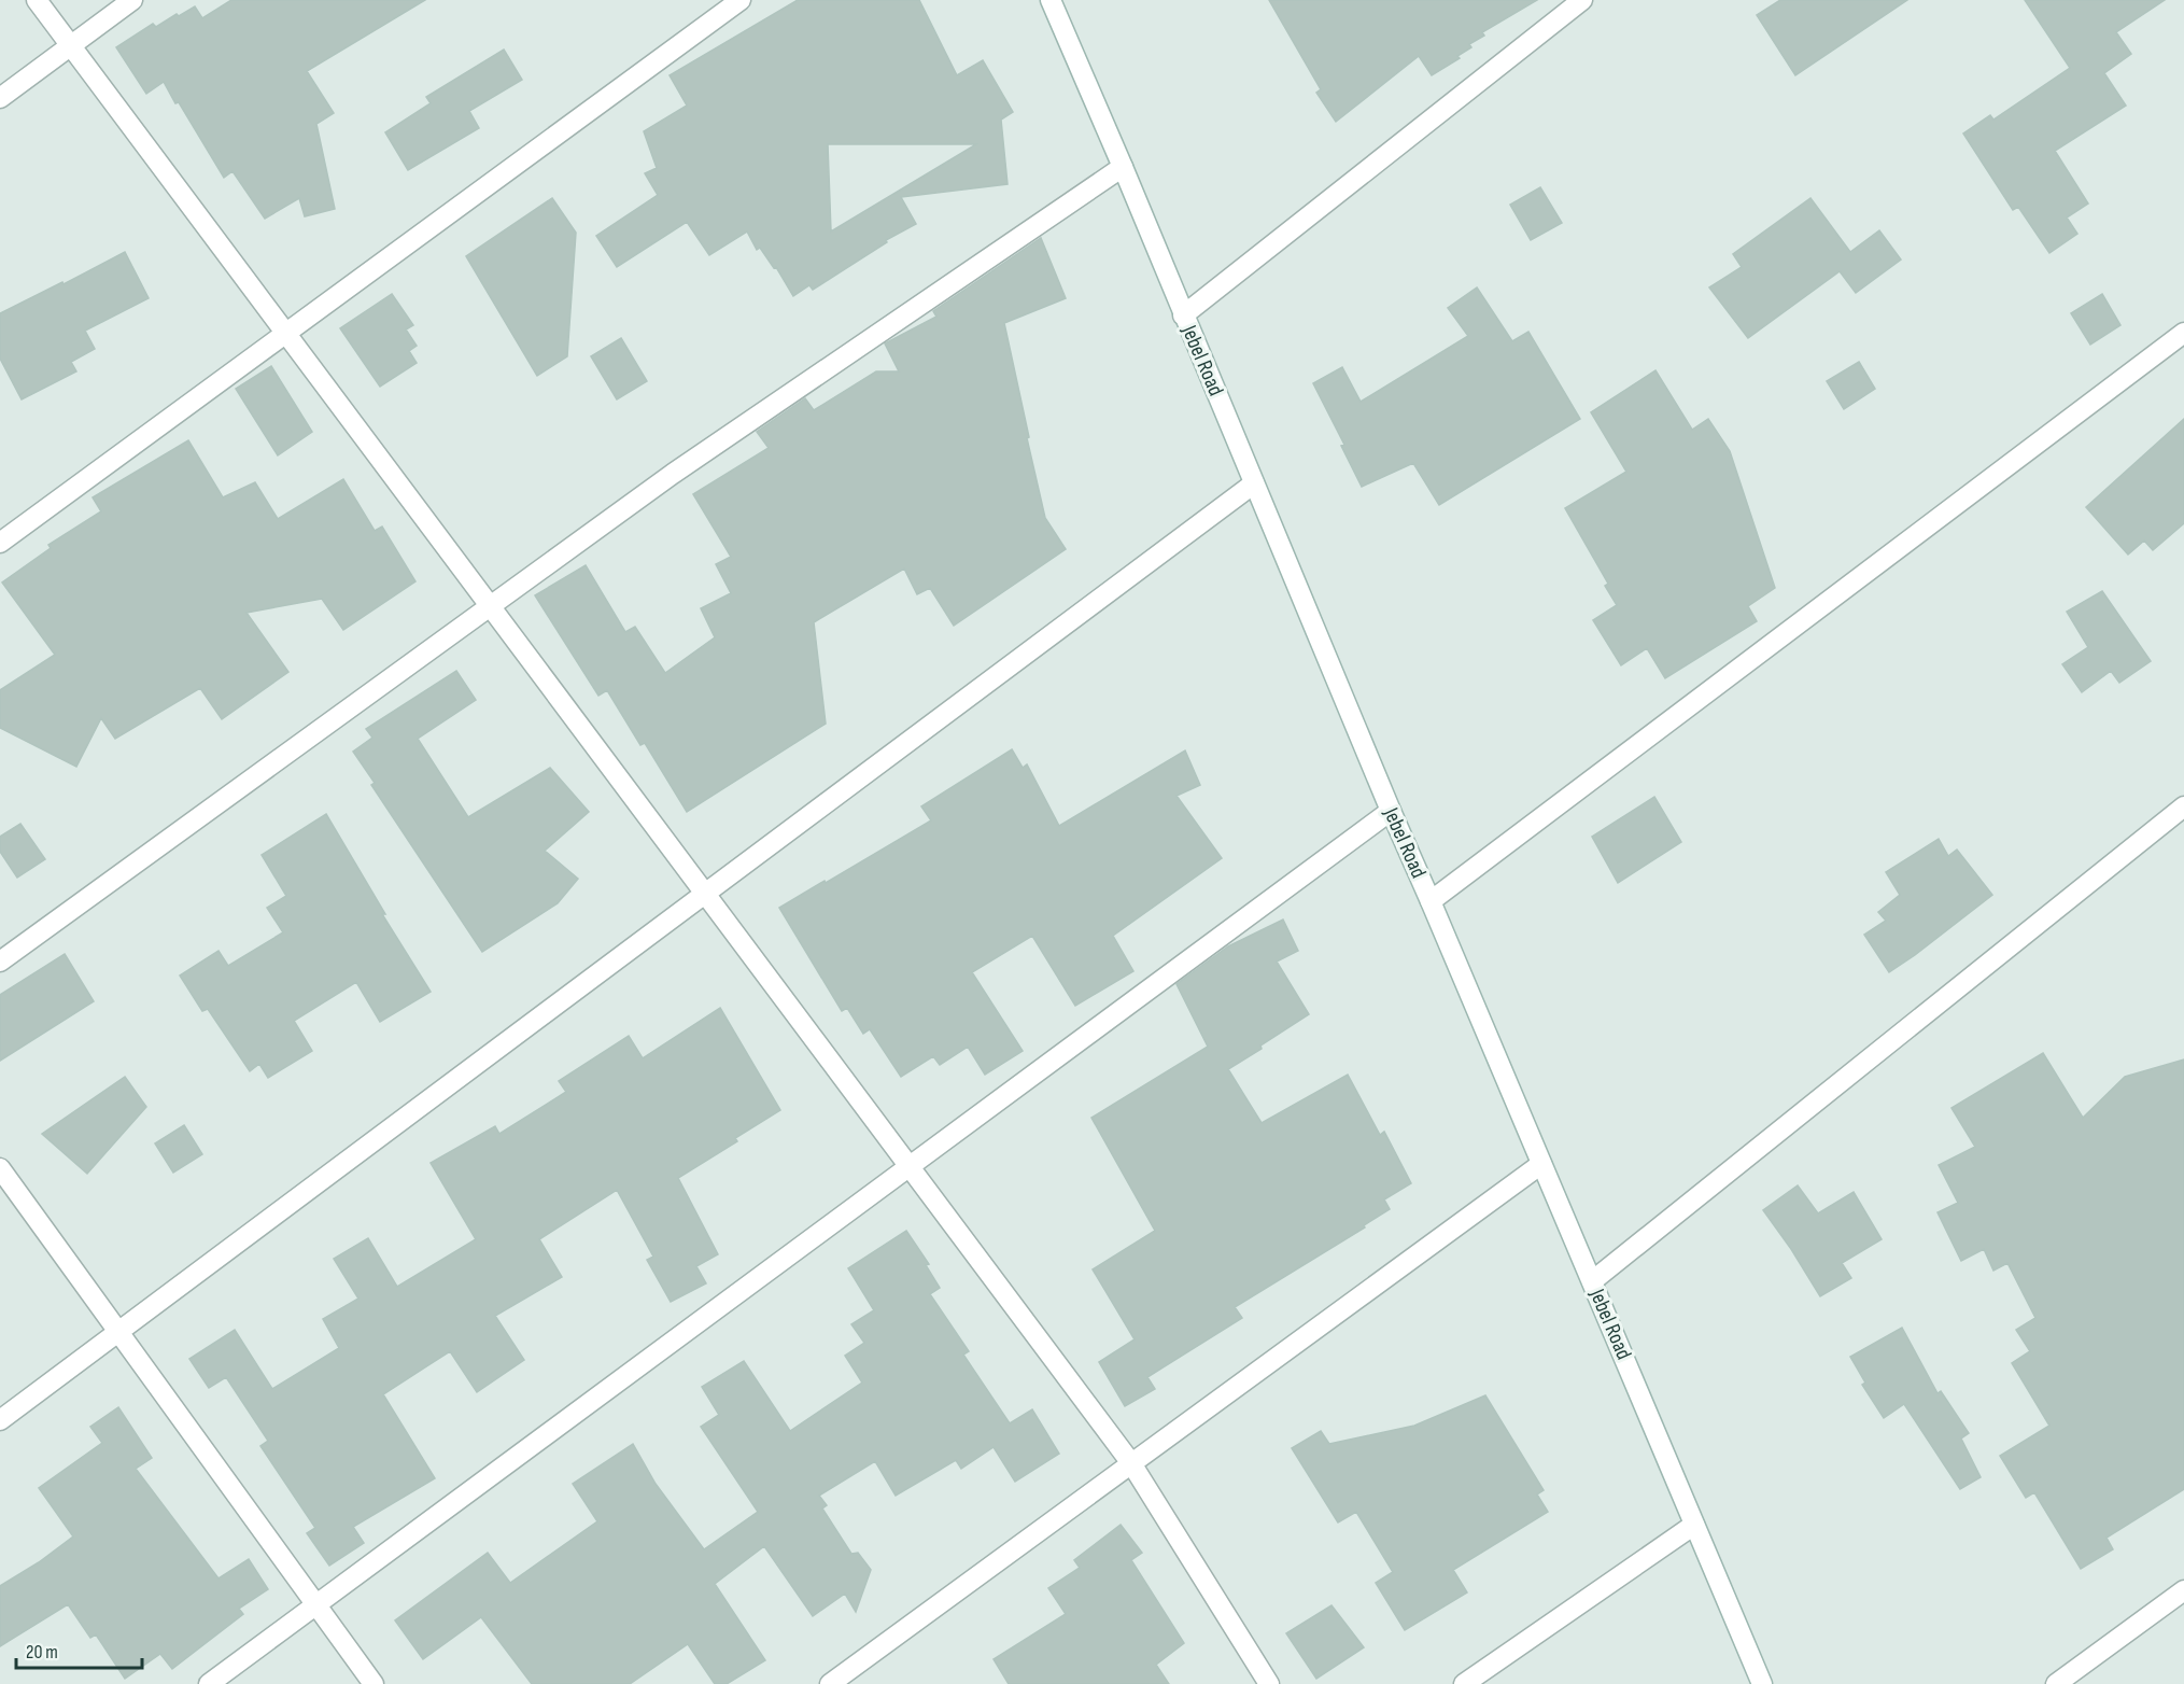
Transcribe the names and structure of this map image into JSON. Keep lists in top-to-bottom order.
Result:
{
  "streets": {
    "street": ["Jebel Road"]
  },
  "scale_bar": "20 m"
}
